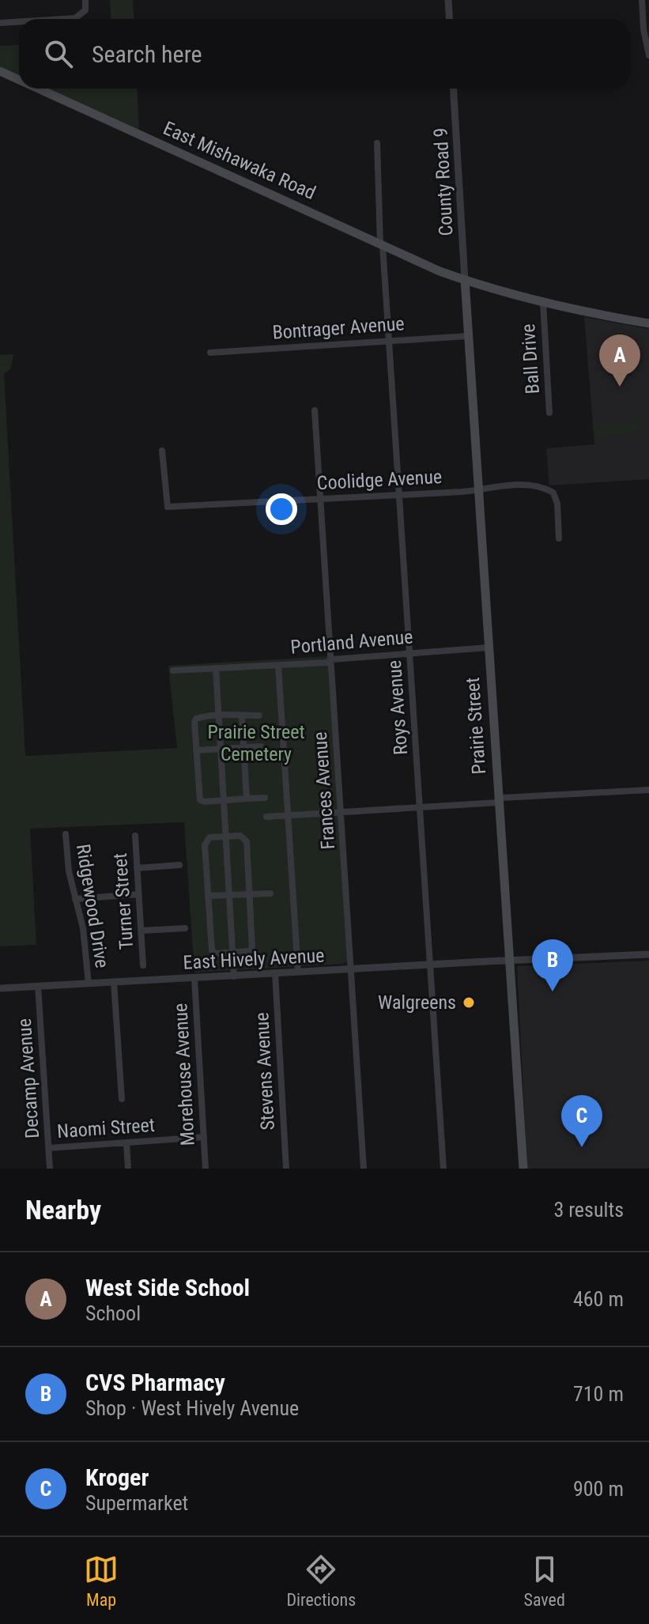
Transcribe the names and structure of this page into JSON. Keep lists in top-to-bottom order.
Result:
{
  "streets": {
    "main road": ["East Mishawaka Road", "Prairie Street"],
    "street": [
      "County Road 9",
      "Bontrager Avenue",
      "Ball Drive",
      "Coolidge Avenue",
      "Portland Avenue",
      "Roys Avenue",
      "Frances Avenue",
      "Turner Street",
      "Ridgewood Drive",
      "East Hively Avenue",
      "Stevens Avenue",
      "Morehouse Avenue",
      "Decamp Avenue",
      "Naomi Street"
    ]
  },
  "crossings": [
    ["East Mishawaka Road", "County Road 9"],
    ["East Mishawaka Road", "Ball Drive"],
    ["East Mishawaka Road", "Roys Avenue"],
    ["East Mishawaka Road", "Prairie Street"],
    ["County Road 9", "Prairie Street"],
    ["Bontrager Avenue", "Roys Avenue"],
    ["Bontrager Avenue", "Prairie Street"],
    ["Coolidge Avenue", "Roys Avenue"],
    ["Coolidge Avenue", "Prairie Street"],
    ["Coolidge Avenue", "Frances Avenue"],
    ["Portland Avenue", "Roys Avenue"],
    ["Portland Avenue", "Prairie Street"],
    ["Portland Avenue", "Frances Avenue"],
    ["Roys Avenue", "East Hively Avenue"],
    ["Prairie Street", "East Hively Avenue"],
    ["Frances Avenue", "East Hively Avenue"],
    ["Ridgewood Drive", "East Hively Avenue"],
    ["East Hively Avenue", "Stevens Avenue"],
    ["East Hively Avenue", "Morehouse Avenue"],
    ["East Hively Avenue", "Decamp Avenue"],
    ["Morehouse Avenue", "Naomi Street"],
    ["Decamp Avenue", "Naomi Street"]
  ],
  "parks": ["Prairie Street Cemetery"],
  "places": ["Walgreens"],
  "page": {
    "search": "Search here",
    "pins": ["A", "B", "C"],
    "heading": ["Nearby", "3 results"],
    "list": [
      {
        "mark": "A",
        "name": "West Side School",
        "note": "School",
        "value": "460 m"
      },
      {
        "mark": "B",
        "name": "CVS Pharmacy",
        "note": "Shop · West Hively Avenue",
        "value": "710 m"
      },
      {
        "mark": "C",
        "name": "Kroger",
        "note": "Supermarket",
        "value": "900 m"
      }
    ],
    "nav": ["Map", "Directions", "Saved"]
  }
}
